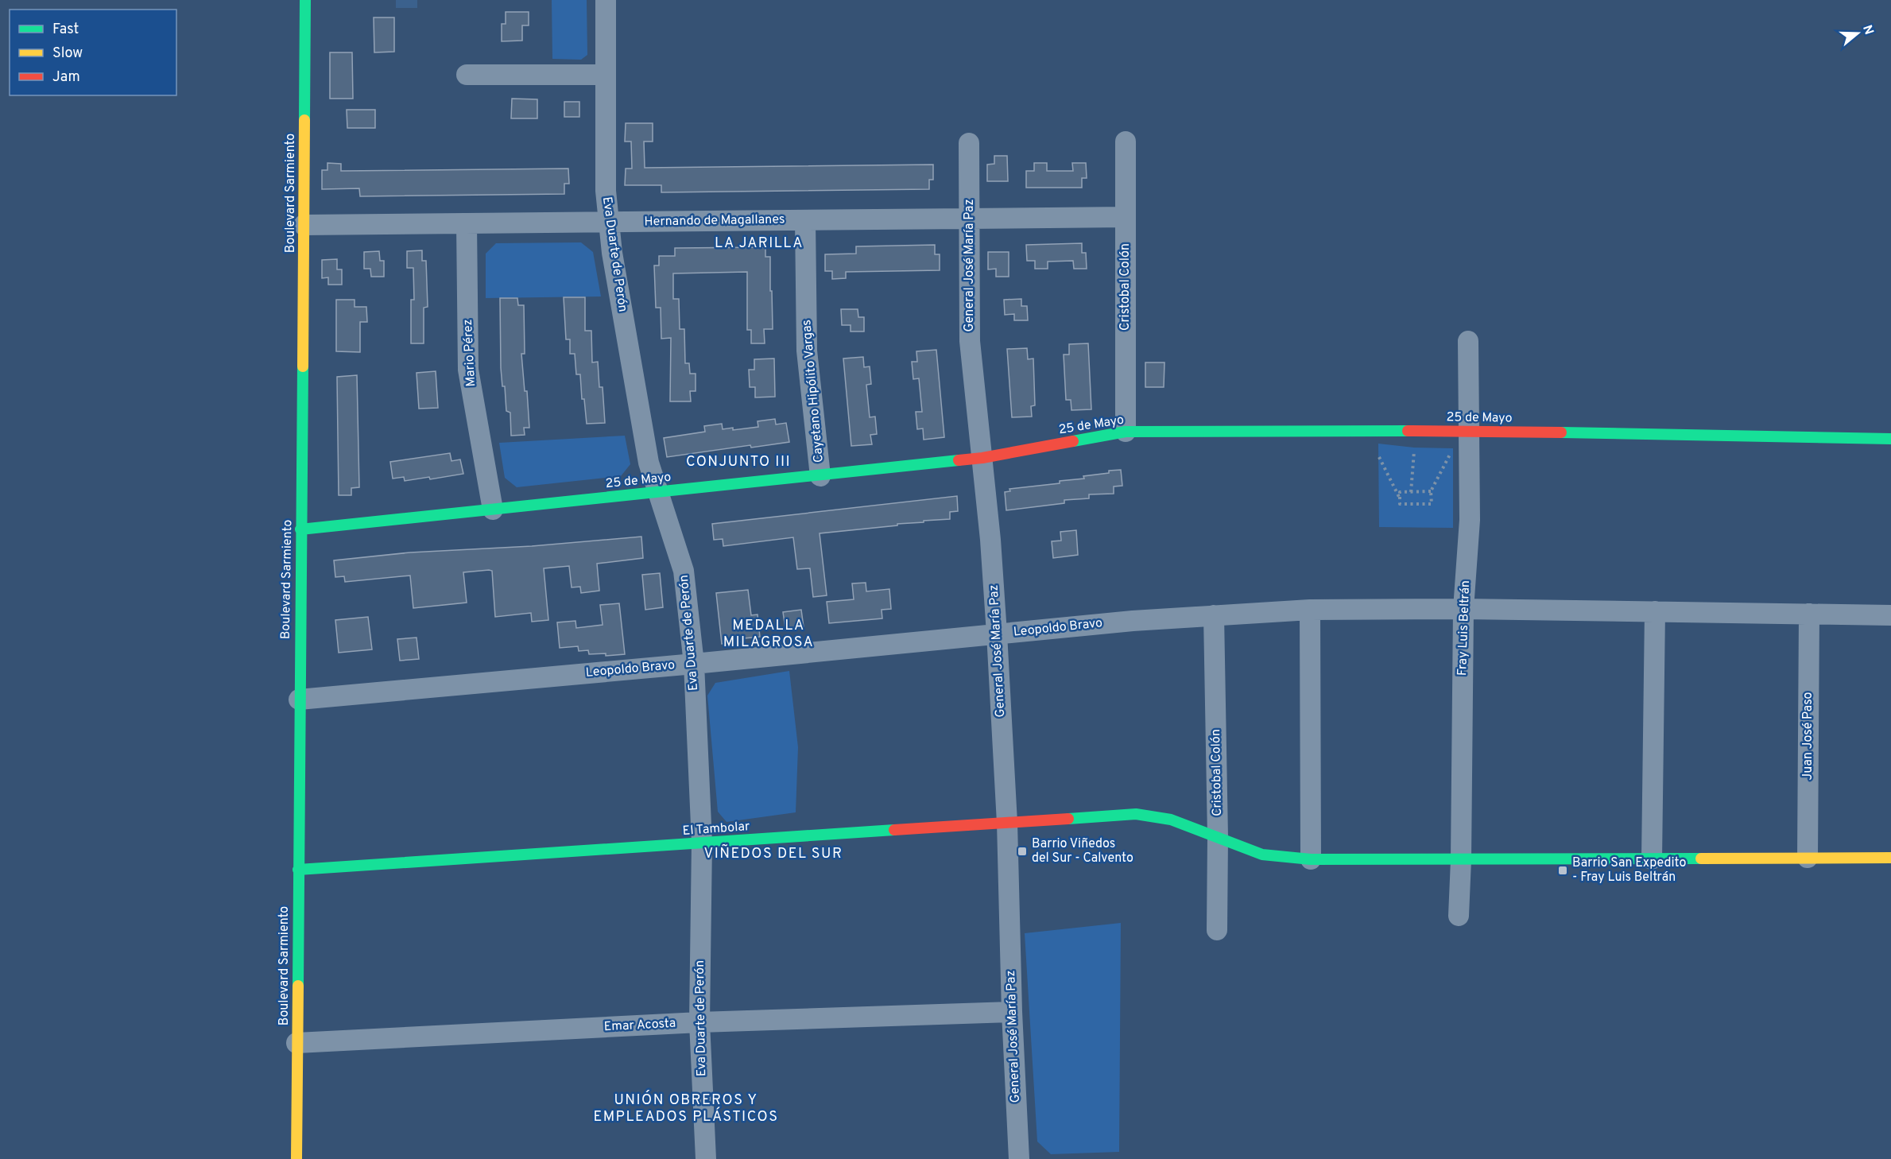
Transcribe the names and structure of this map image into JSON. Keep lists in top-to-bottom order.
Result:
{
  "streets": {
    "street": [
      "Boulevard Sarmiento",
      "Hernando de Magallanes",
      "Eva Duarte de Perón",
      "General José María Paz",
      "Cristobal Colón",
      "Mario Pérez",
      "Cayetano Hipólito Vargas",
      "25 de Mayo",
      "Leopoldo Bravo",
      "Fray Luis Beltrán",
      "Juan José Paso",
      "El Tambolar",
      "Emar Acosta"
    ]
  },
  "crossings": [
    ["Boulevard Sarmiento", "Hernando de Magallanes"],
    ["Boulevard Sarmiento", "25 de Mayo"],
    ["Boulevard Sarmiento", "Leopoldo Bravo"],
    ["Boulevard Sarmiento", "El Tambolar"],
    ["Boulevard Sarmiento", "Emar Acosta"],
    ["Hernando de Magallanes", "Eva Duarte de Perón"],
    ["Hernando de Magallanes", "General José María Paz"],
    ["Hernando de Magallanes", "Cristobal Colón"],
    ["Hernando de Magallanes", "Mario Pérez"],
    ["Hernando de Magallanes", "Cayetano Hipólito Vargas"],
    ["Eva Duarte de Perón", "25 de Mayo"],
    ["Eva Duarte de Perón", "Leopoldo Bravo"],
    ["Eva Duarte de Perón", "El Tambolar"],
    ["Eva Duarte de Perón", "Emar Acosta"],
    ["General José María Paz", "25 de Mayo"],
    ["General José María Paz", "Leopoldo Bravo"],
    ["General José María Paz", "El Tambolar"],
    ["General José María Paz", "Emar Acosta"],
    ["Cristobal Colón", "25 de Mayo"],
    ["Cristobal Colón", "Leopoldo Bravo"],
    ["Cristobal Colón", "El Tambolar"],
    ["Mario Pérez", "25 de Mayo"],
    ["Cayetano Hipólito Vargas", "25 de Mayo"],
    ["25 de Mayo", "Fray Luis Beltrán"],
    ["Leopoldo Bravo", "Fray Luis Beltrán"],
    ["Leopoldo Bravo", "Juan José Paso"],
    ["Fray Luis Beltrán", "El Tambolar"],
    ["Juan José Paso", "El Tambolar"]
  ],
  "districts": [
    "LA JARILLA",
    "CONJUNTO III",
    "MEDALLA MILAGROSA",
    "VIÑEDOS DEL SUR",
    "UNIÓN OBREROS Y EMPLEADOS PLÁSTICOS"
  ],
  "places": {
    "transit": ["Barrio Viñedos del Sur - Calvento", "Barrio San Expedito - Fray Luis Beltrán"]
  },
  "legend": ["Fast", "Slow", "Jam"],
  "north": "right"
}
